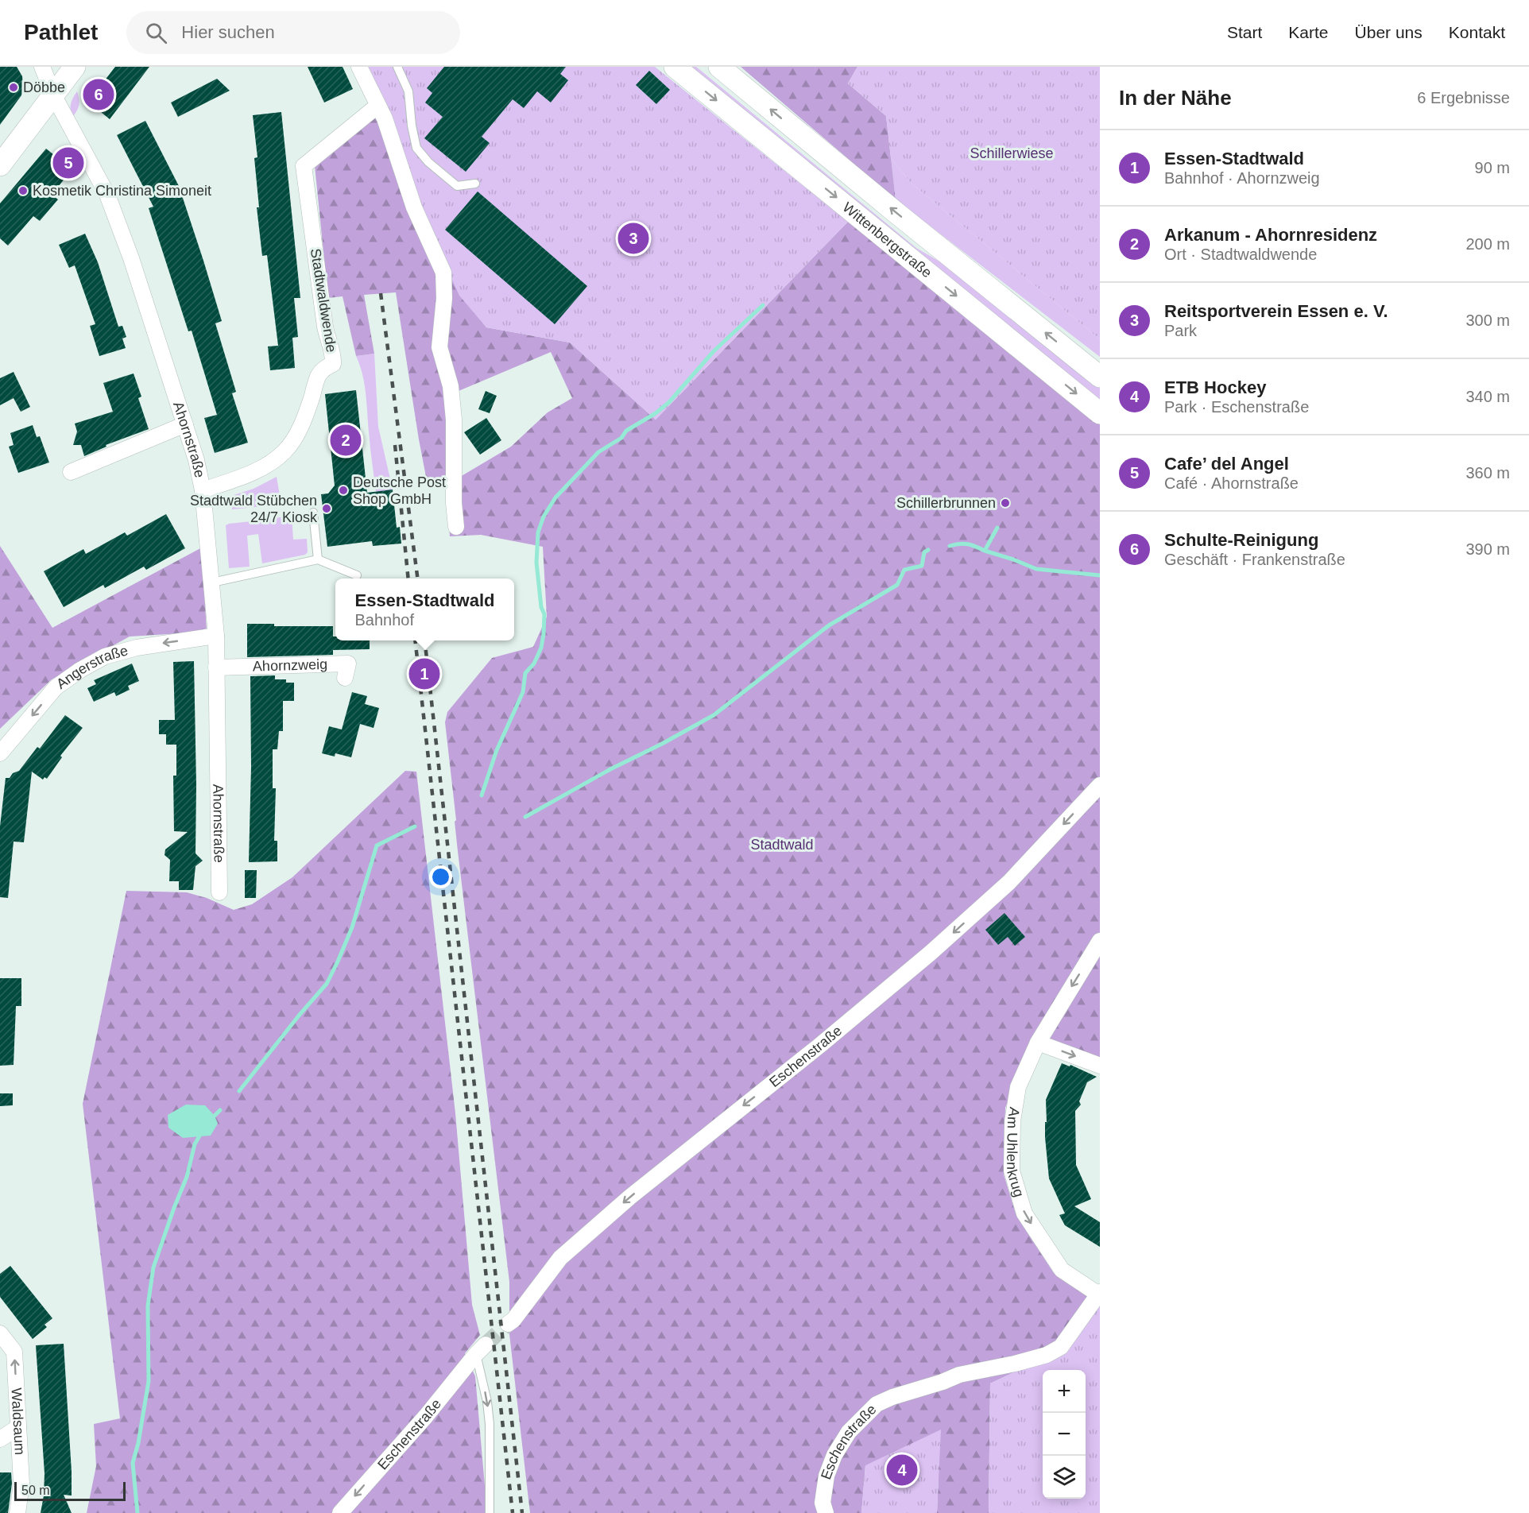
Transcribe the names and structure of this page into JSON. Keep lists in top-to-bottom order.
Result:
{
  "streets": {
    "main road": ["Wittenbergstraße"],
    "street": [
      "Stadtwaldwende",
      "Ahornstraße",
      "Ahornzweig",
      "Angerstraße",
      "Eschenstraße",
      "Am Uhlenkrug",
      "Waldsaum"
    ]
  },
  "crossings": [
    ["Stadtwaldwende", "Ahornstraße"],
    ["Ahornstraße", "Ahornzweig"],
    ["Ahornstraße", "Angerstraße"],
    ["Eschenstraße", "Am Uhlenkrug"]
  ],
  "one_way": [
    "Angerstraße",
    "Eschenstraße",
    "Am Uhlenkrug",
    "Waldsaum"
  ],
  "parks": ["Schillerwiese", "Stadtwald"],
  "places": [
    "Döbbe",
    "Kosmetik Christina Simoneit",
    "Deutsche Post Shop GmbH",
    "Schillerbrunnen",
    "Stadtwald Stübchen 24/7 Kiosk"
  ],
  "scale_bar": "50 m",
  "page": {
    "header": "Pathlet",
    "search": "Hier suchen",
    "nav": [
      "Start",
      "Karte",
      "Über uns",
      "Kontakt"
    ],
    "heading": ["In der Nähe", "6 Ergebnisse"],
    "pins": [
      "6",
      "5",
      "3",
      "2",
      "1",
      "4"
    ],
    "list": [
      {
        "mark": "1",
        "name": "Essen-Stadtwald",
        "note": "Bahnhof · Ahornzweig",
        "value": "90 m"
      },
      {
        "mark": "2",
        "name": "Arkanum - Ahornresidenz",
        "note": "Ort · Stadtwaldwende",
        "value": "200 m"
      },
      {
        "mark": "3",
        "name": "Reitsportverein Essen e. V.",
        "note": "Park",
        "value": "300 m"
      },
      {
        "mark": "4",
        "name": "ETB Hockey",
        "note": "Park · Eschenstraße",
        "value": "340 m"
      },
      {
        "mark": "5",
        "name": "Cafe’ del Angel",
        "note": "Café · Ahornstraße",
        "value": "360 m"
      },
      {
        "mark": "6",
        "name": "Schulte-Reinigung",
        "note": "Geschäft · Frankenstraße",
        "value": "390 m"
      }
    ],
    "popup": ["Essen-Stadtwald", "Bahnhof"],
    "map_buttons": ["+", "−"],
    "scale": "50 m"
  }
}
